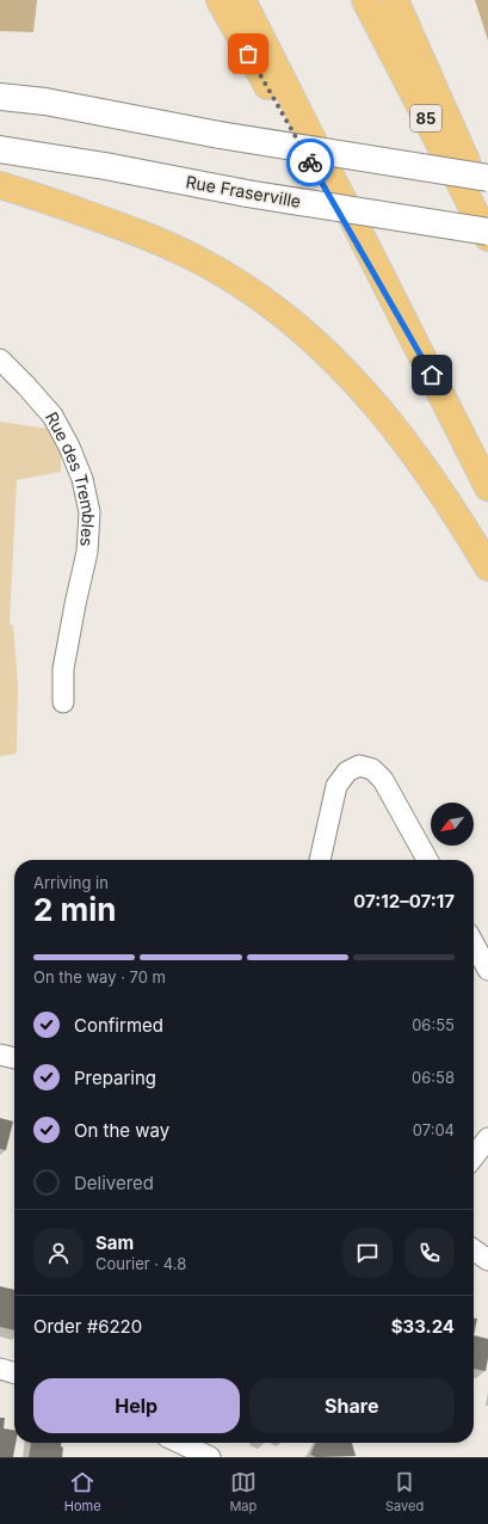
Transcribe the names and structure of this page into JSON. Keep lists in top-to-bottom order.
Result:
{
  "streets": {
    "highway": ["85"],
    "main road": ["Rue Fraserville"],
    "street": ["Rue des Trembles"]
  },
  "north": "bottom left",
  "page": {
    "heading": ["2 min", "Arriving in", "07:12–07:17"],
    "panel": [
      "Sam",
      "Courier · 4.8",
      "Order #6220",
      "$33.24"
    ],
    "bar": "On the way · 70 m",
    "list": [
      ["Confirmed", "06:55"],
      ["Preparing", "06:58"],
      ["On the way", "07:04"],
      "Delivered"
    ],
    "buttons": ["Help", "Share"],
    "tabs": ["Home", "Map", "Saved"]
  }
}
